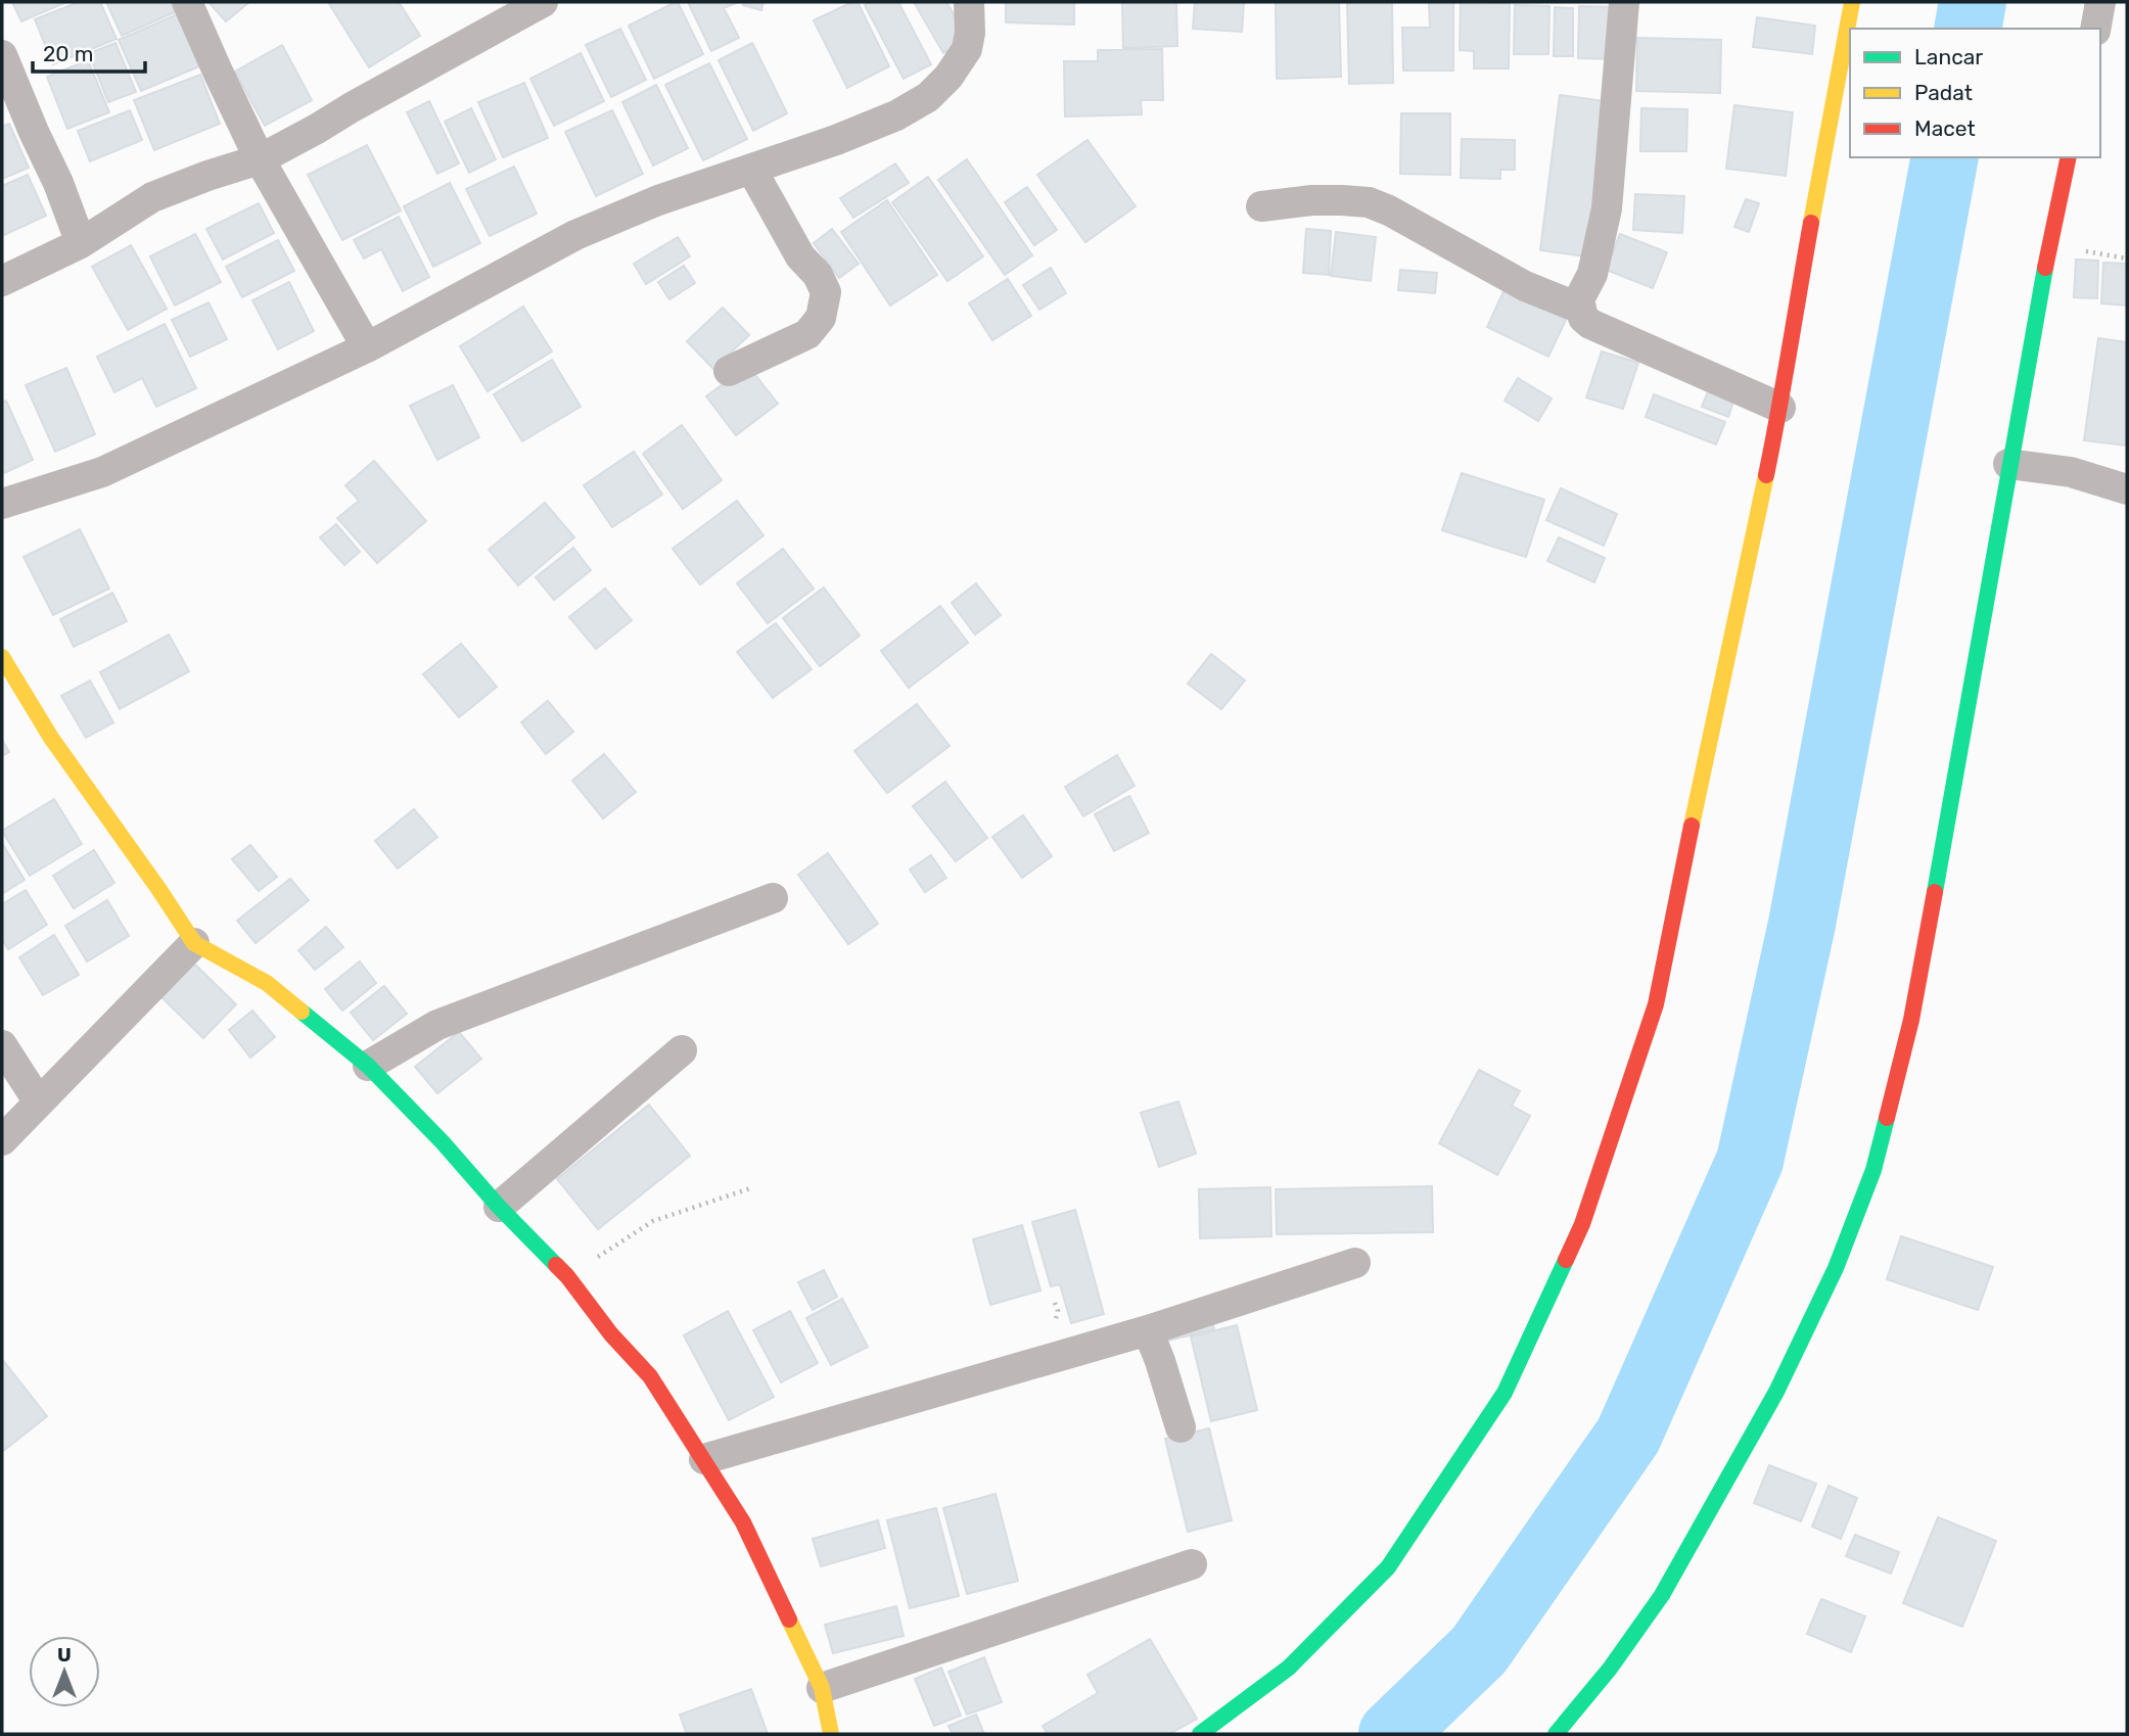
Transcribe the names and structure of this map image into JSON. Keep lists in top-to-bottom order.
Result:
{
  "legend": ["Lancar", "Padat", "Macet"],
  "scale_bar": "20 m",
  "north": "top"
}
